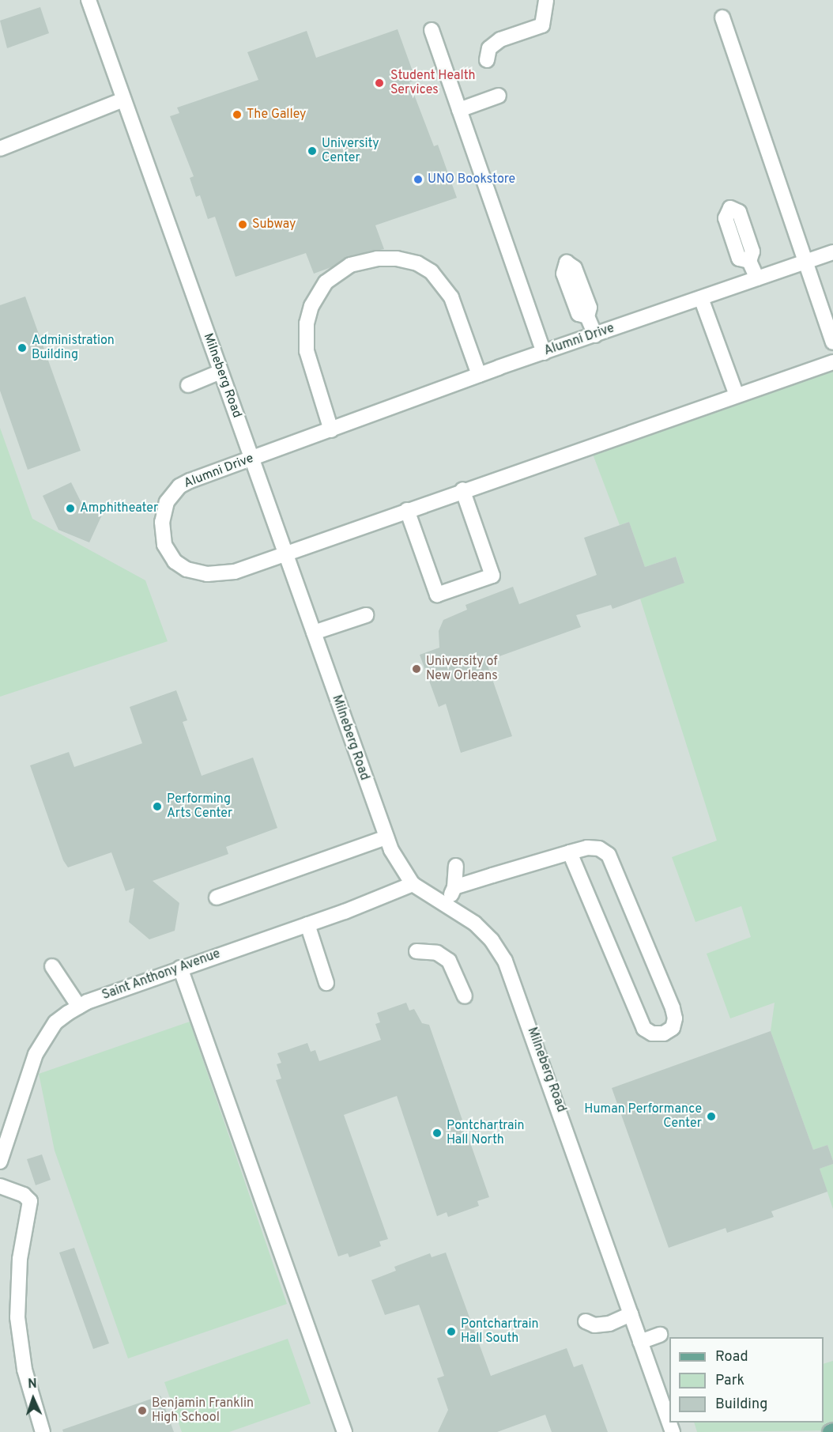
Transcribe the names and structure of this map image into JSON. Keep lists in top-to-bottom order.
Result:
{
  "streets": {
    "street": ["Alumni Drive", "Milneberg Road", "Saint Anthony Avenue"]
  },
  "crossings": [
    ["Alumni Drive", "Milneberg Road"],
    ["Milneberg Road", "Saint Anthony Avenue"]
  ],
  "places": [
    "Student Health Services",
    "The Galley",
    "University Center",
    "UNO Bookstore",
    "Subway",
    "Administration Building",
    "Amphitheater",
    "University of New Orleans",
    "Performing Arts Center",
    "Human Performance Center",
    "Pontchartrain Hall North",
    "Pontchartrain Hall South",
    "Benjamin Franklin High School"
  ],
  "legend": ["Road", "Park", "Building"],
  "north": "top"
}
